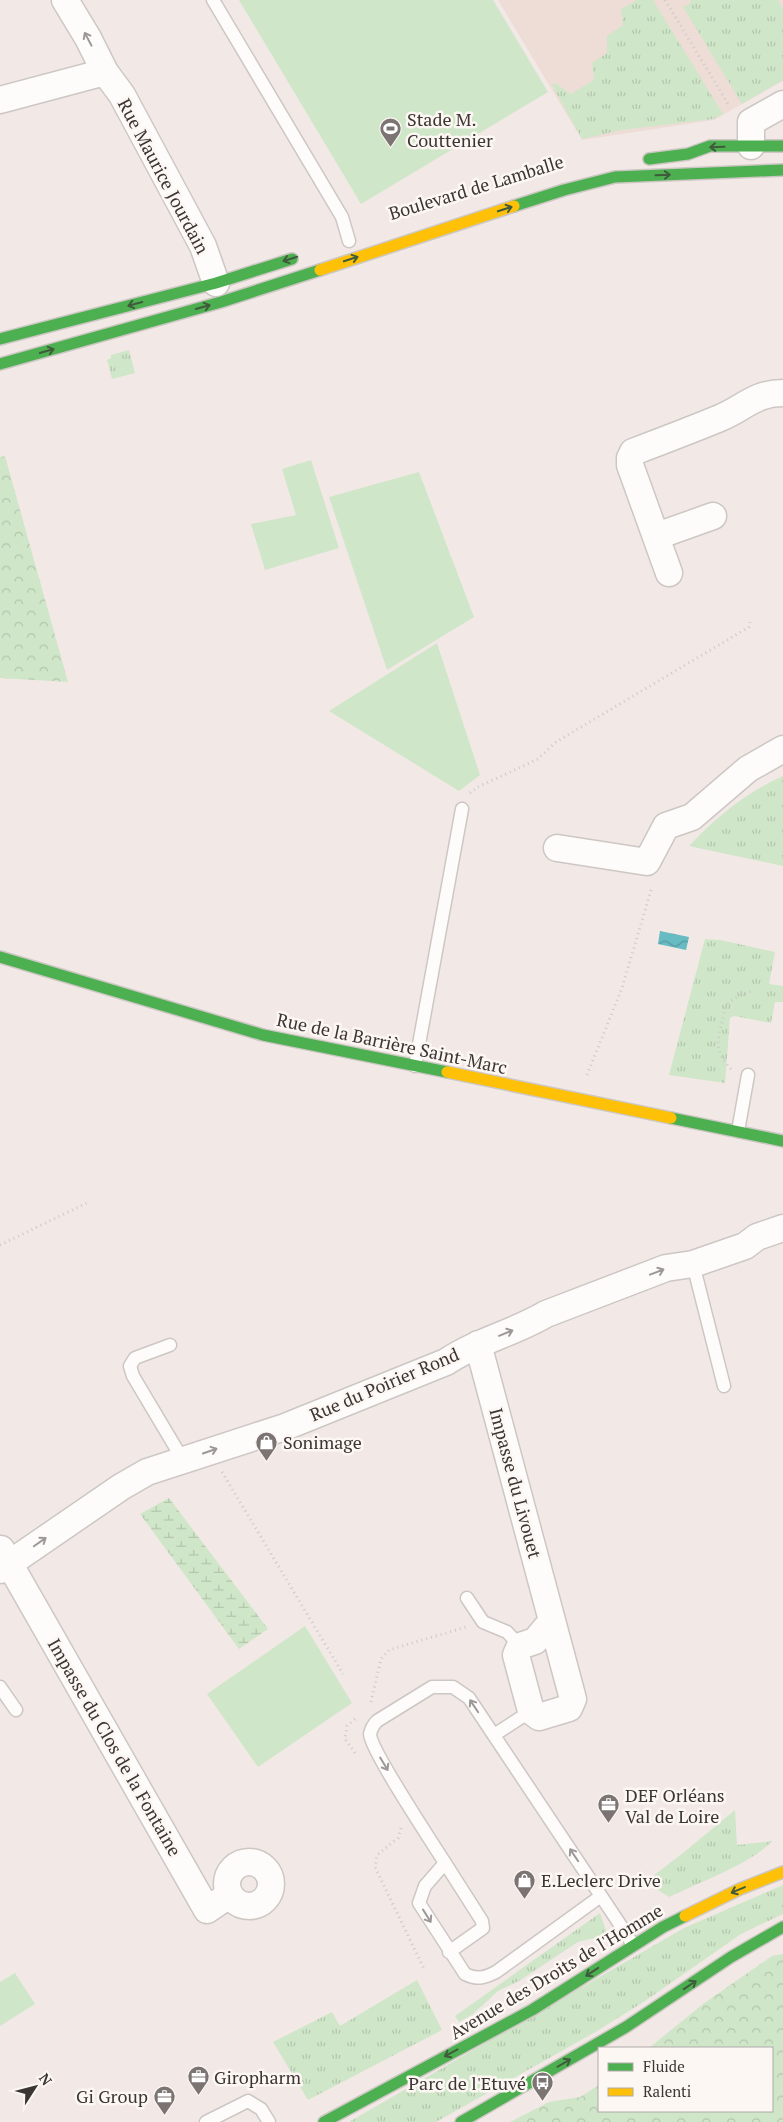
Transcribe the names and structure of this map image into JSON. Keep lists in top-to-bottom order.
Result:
{
  "streets": {
    "main road": ["Boulevard de Lamballe", "Rue de la Barrière Saint-Marc", "Avenue des Droits de l'Homme"],
    "street": [
      "Rue Maurice Jourdain",
      "Rue du Poirier Rond",
      "Impasse du Livouet",
      "Impasse du Clos de la Fontaine"
    ]
  },
  "crossings": [
    ["Rue Maurice Jourdain", "Boulevard de Lamballe"],
    ["Rue du Poirier Rond", "Impasse du Livouet"],
    ["Rue du Poirier Rond", "Impasse du Clos de la Fontaine"]
  ],
  "one_way": ["Rue du Poirier Rond"],
  "places": {
    "sports": ["Stade M. Couttenier"],
    "shop": ["Sonimage", "E.Leclerc Drive"],
    "office": ["DEF Orléans Val de Loire", "Giropharm", "Gi Group"],
    "bus stop": ["Parc de l'Etuvé"]
  },
  "legend": ["Fluide", "Ralenti"],
  "north": "top right"
}
